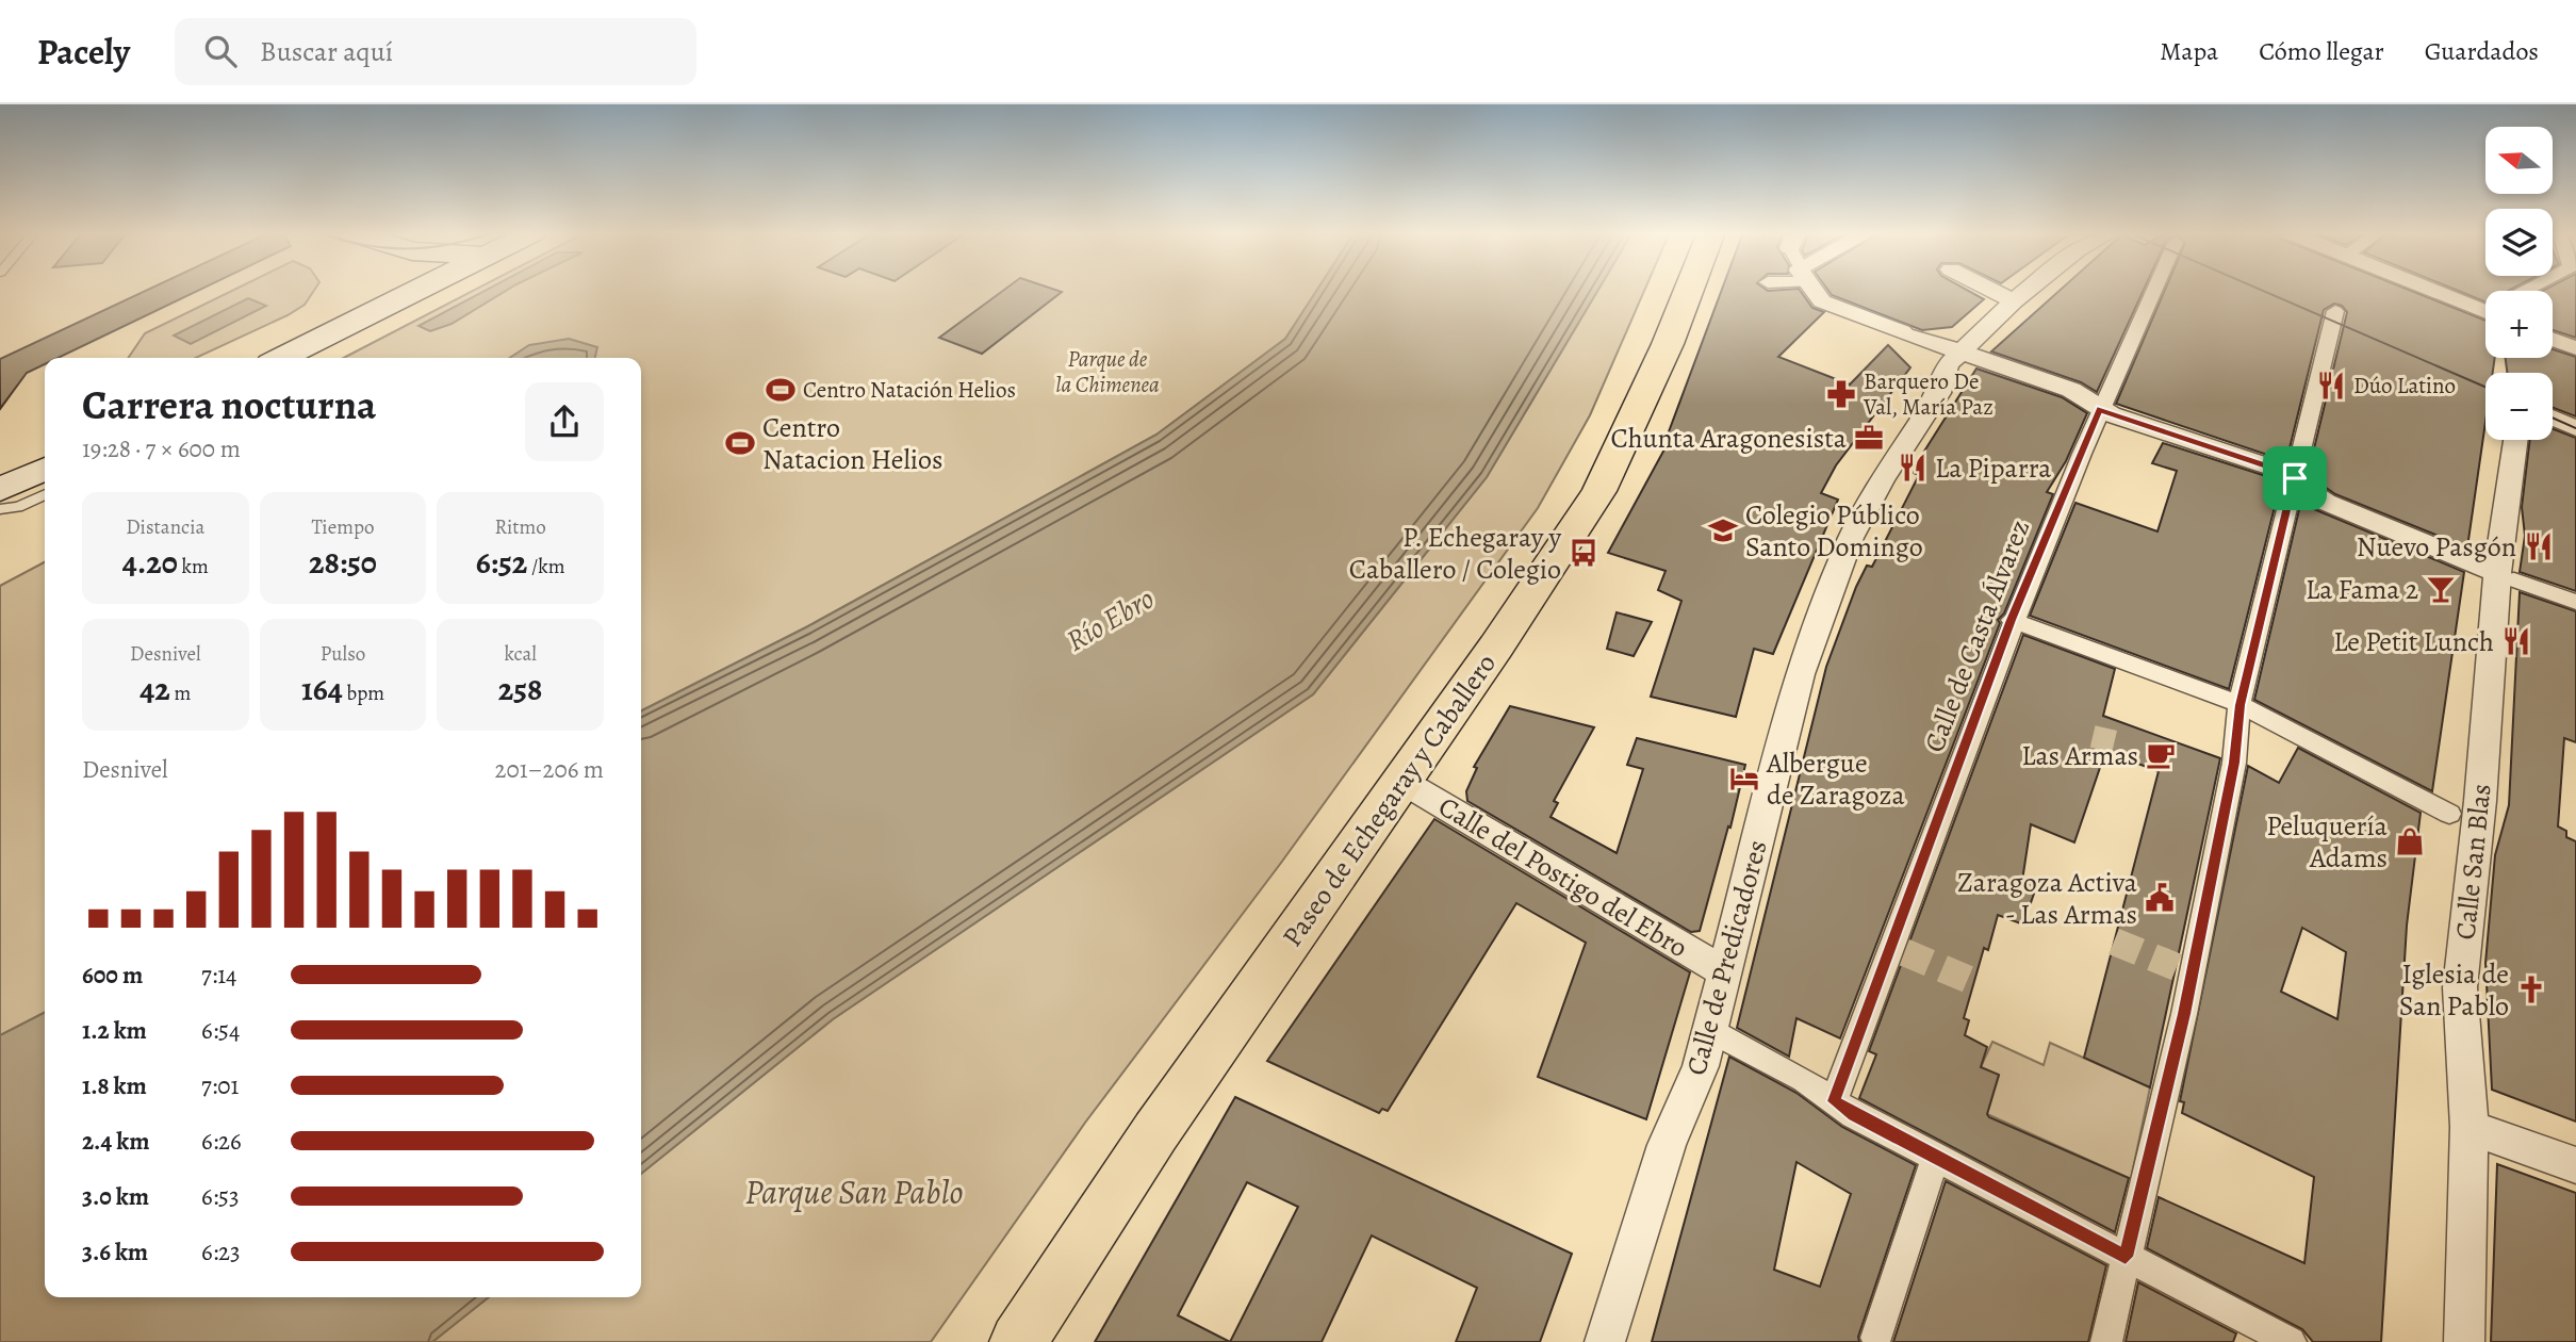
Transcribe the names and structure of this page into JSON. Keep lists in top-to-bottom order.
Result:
{
  "streets": {
    "main road": ["Paseo de Echegaray y Caballero"],
    "street": [
      "Calle de Casta Álvarez",
      "Calle San Blas",
      "Calle del Postigo del Ebro",
      "Calle de Predicadores"
    ]
  },
  "crossings": [
    ["Paseo de Echegaray y Caballero", "Calle del Postigo del Ebro"],
    ["Calle del Postigo del Ebro", "Calle de Predicadores"]
  ],
  "water": ["Río Ebro"],
  "parks": ["Parque de la Chimenea", "Parque San Pablo"],
  "places": {
    "restaurant": [
      "Dúo Latino",
      "La Piparra",
      "Nuevo Pasgón",
      "Le Petit Lunch"
    ],
    "sports": ["Centro Natación Helios", "Centro Natacion Helios"],
    "pharmacy": ["Barquero De Val, María Paz"],
    "office": ["Chunta Aragonesista"],
    "school or university": ["Colegio Público Santo Domingo"],
    "bus stop": ["P. Echegaray y Caballero / Colegio"],
    "bar": ["La Fama 2"],
    "cafe": ["Las Armas"],
    "hotel": ["Albergue de Zaragoza"],
    "shop": ["Peluquería Adams"],
    "public building": ["Zaragoza Activa - Las Armas"],
    "church": ["Iglesia de San Pablo"]
  },
  "north": "left",
  "page": {
    "header": "Pacely",
    "search": "Buscar aquí",
    "nav": ["Mapa", "Cómo llegar", "Guardados"],
    "map_buttons": ["+", "−"],
    "heading": ["Carrera nocturna", "19:28 · 7 × 600 m"],
    "stats": [
      ["Distancia", "4.20 km"],
      ["Tiempo", "28:50"],
      ["Ritmo", "6:52 /km"],
      ["Desnivel", "42 m"],
      ["Pulso", "164 bpm"],
      ["kcal", "258"]
    ],
    "chart": ["Desnivel", "201–206 m"],
    "list": [
      {
        "name": "600 m",
        "note": "7:14"
      },
      {
        "name": "1.2 km",
        "note": "6:54"
      },
      {
        "name": "1.8 km",
        "note": "7:01"
      },
      {
        "name": "2.4 km",
        "note": "6:26"
      },
      {
        "name": "3.0 km",
        "note": "6:53"
      },
      {
        "name": "3.6 km",
        "note": "6:23"
      }
    ]
  }
}
